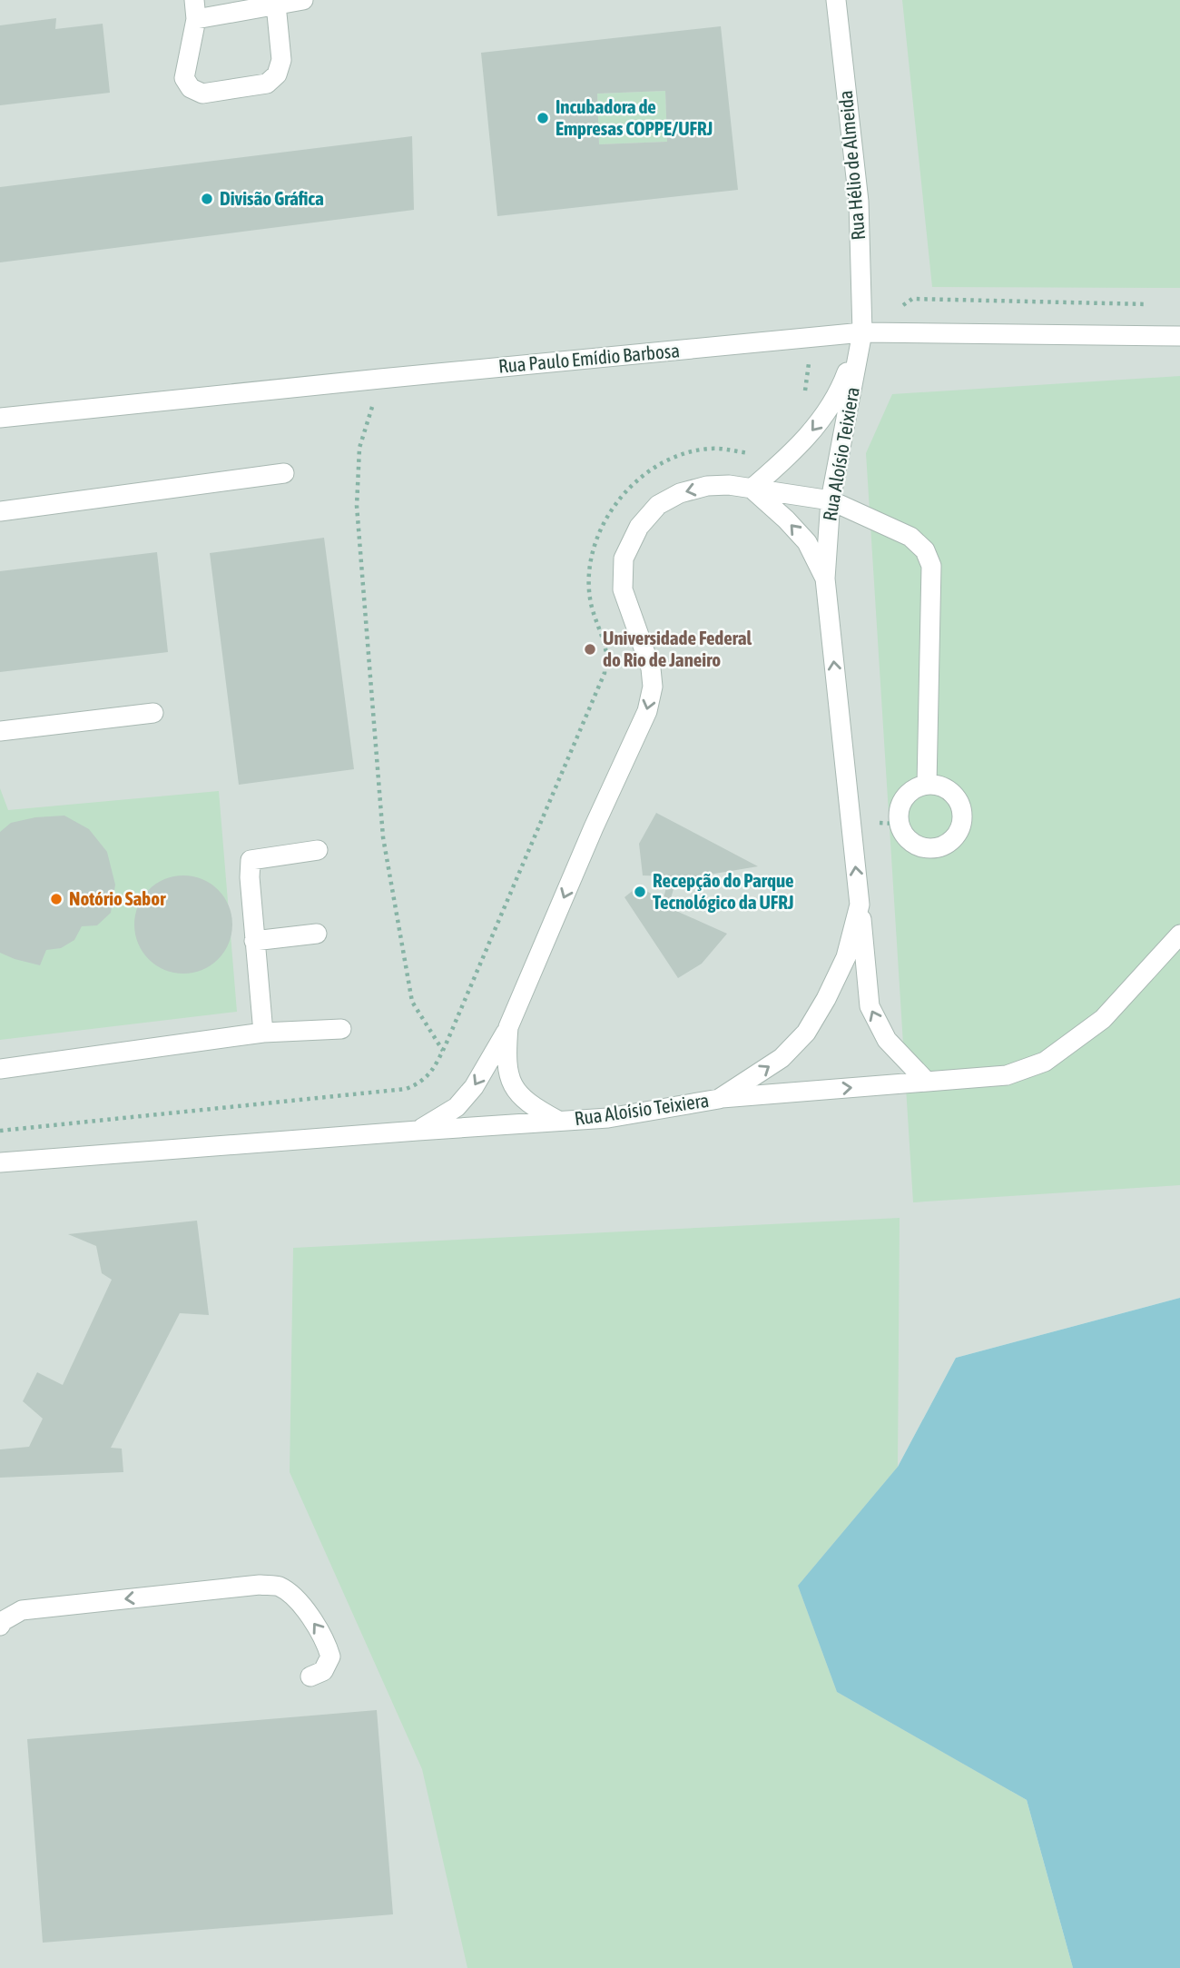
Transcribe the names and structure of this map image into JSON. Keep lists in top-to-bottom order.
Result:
{
  "streets": {
    "street": ["Rua Hélio de Almeida", "Rua Paulo Emídio Barbosa", "Rua Aloísio Teixiera"]
  },
  "crossings": [
    ["Rua Hélio de Almeida", "Rua Paulo Emídio Barbosa"],
    ["Rua Hélio de Almeida", "Rua Aloísio Teixiera"],
    ["Rua Paulo Emídio Barbosa", "Rua Aloísio Teixiera"]
  ],
  "places": [
    "Incubadora de Empresas COPPE/UFRJ",
    "Divisão Gráfica",
    "Universidade Federal do Rio de Janeiro",
    "Recepção do Parque Tecnológico da UFRJ",
    "Notório Sabor"
  ]
}
